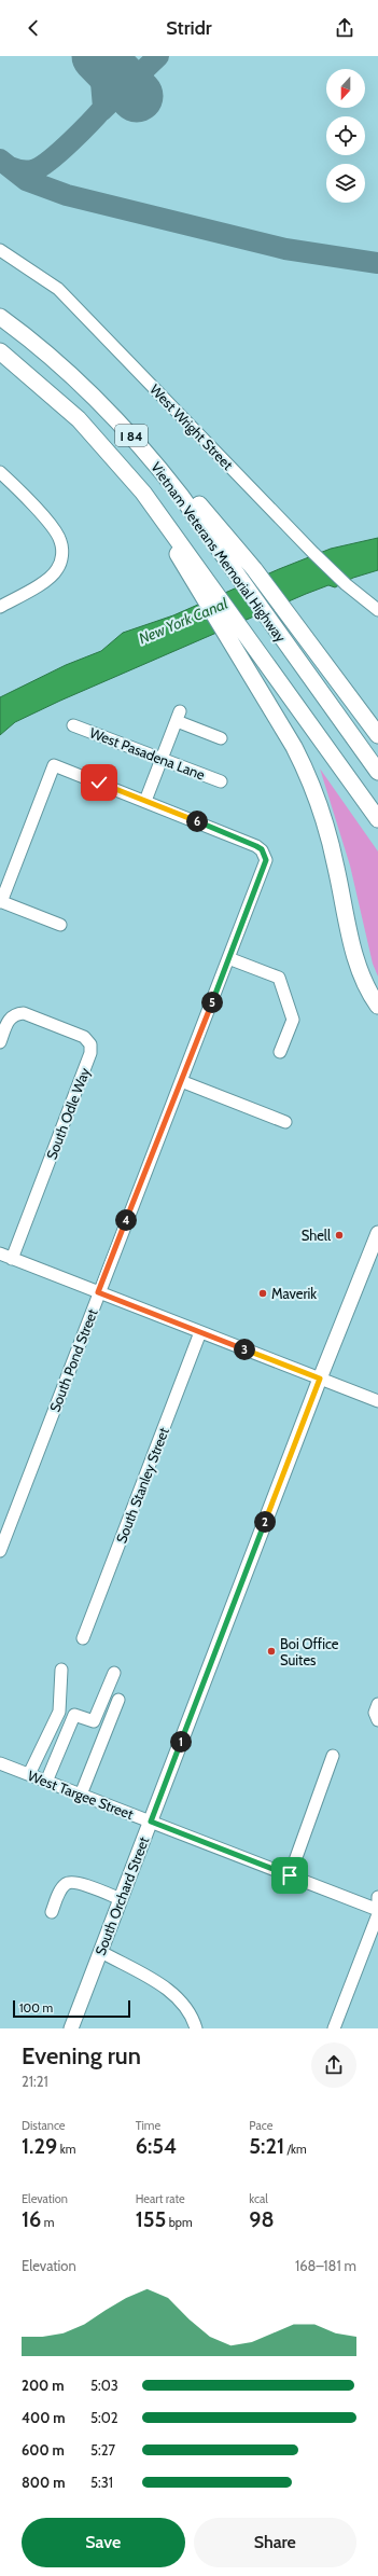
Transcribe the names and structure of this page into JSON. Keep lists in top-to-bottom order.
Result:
{
  "streets": {
    "highway": ["I 84", "Vietnam Veterans Memorial Highway"],
    "main road": ["South Orchard Street"],
    "street": [
      "West Wright Street",
      "West Pasadena Lane",
      "South Odle Way",
      "South Pond Street",
      "South Stanley Street",
      "West Targee Street"
    ]
  },
  "crossings": [
    ["West Targee Street", "South Orchard Street"]
  ],
  "water": ["New York Canal"],
  "places": ["Shell", "Maverik", "Boi Office Suites"],
  "scale_bar": "100 m",
  "north": "bottom",
  "page": {
    "header": "Stridr",
    "pins": [
      "6",
      "5",
      "4",
      "3",
      "2",
      "1"
    ],
    "scale": "100 m",
    "heading": ["Evening run", "21:21"],
    "stats": [
      ["Distance", "1.29 km"],
      ["Time", "6:54"],
      ["Pace", "5:21 /km"],
      ["Elevation", "16 m"],
      ["Heart rate", "155 bpm"],
      ["kcal", "98"]
    ],
    "chart": ["Elevation", "168–181 m"],
    "list": [
      {
        "name": "200 m",
        "note": "5:03"
      },
      {
        "name": "400 m",
        "note": "5:02"
      },
      {
        "name": "600 m",
        "note": "5:27"
      },
      {
        "name": "800 m",
        "note": "5:31"
      }
    ],
    "buttons": ["Save", "Share"]
  }
}
